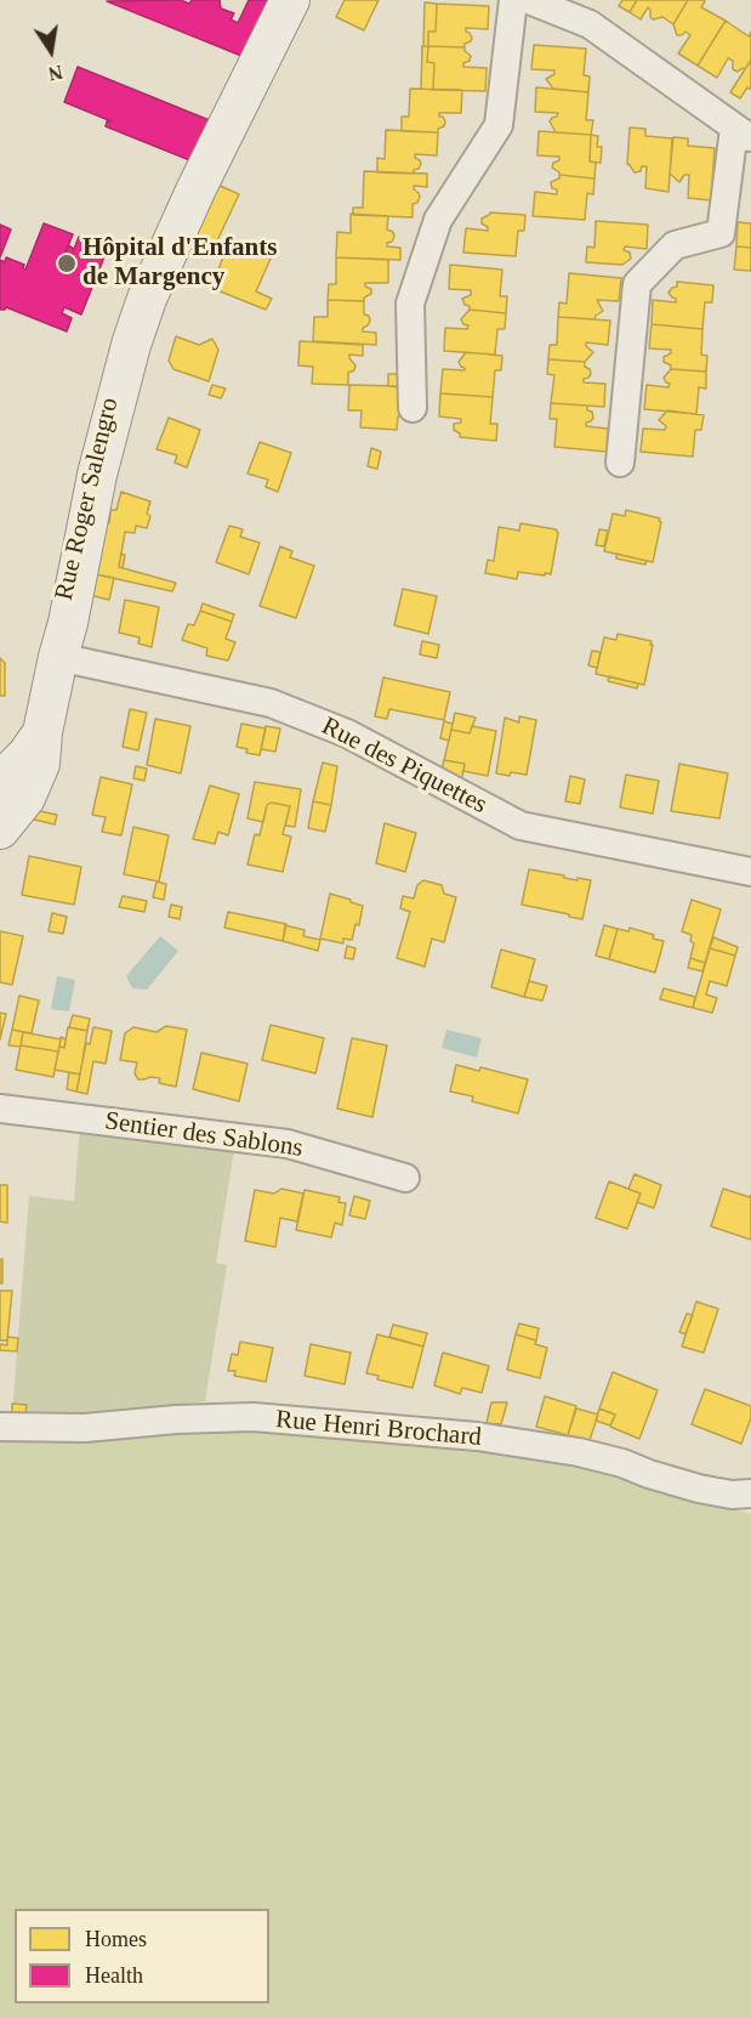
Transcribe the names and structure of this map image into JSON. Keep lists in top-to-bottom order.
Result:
{
  "streets": {
    "main road": ["Rue Roger Salengro"],
    "street": ["Rue des Piquettes", "Sentier des Sablons", "Rue Henri Brochard"]
  },
  "crossings": [
    ["Rue Roger Salengro", "Rue des Piquettes"]
  ],
  "places": ["Hôpital d'Enfants de Margency"],
  "legend": ["Homes", "Health"],
  "north": "bottom"
}
